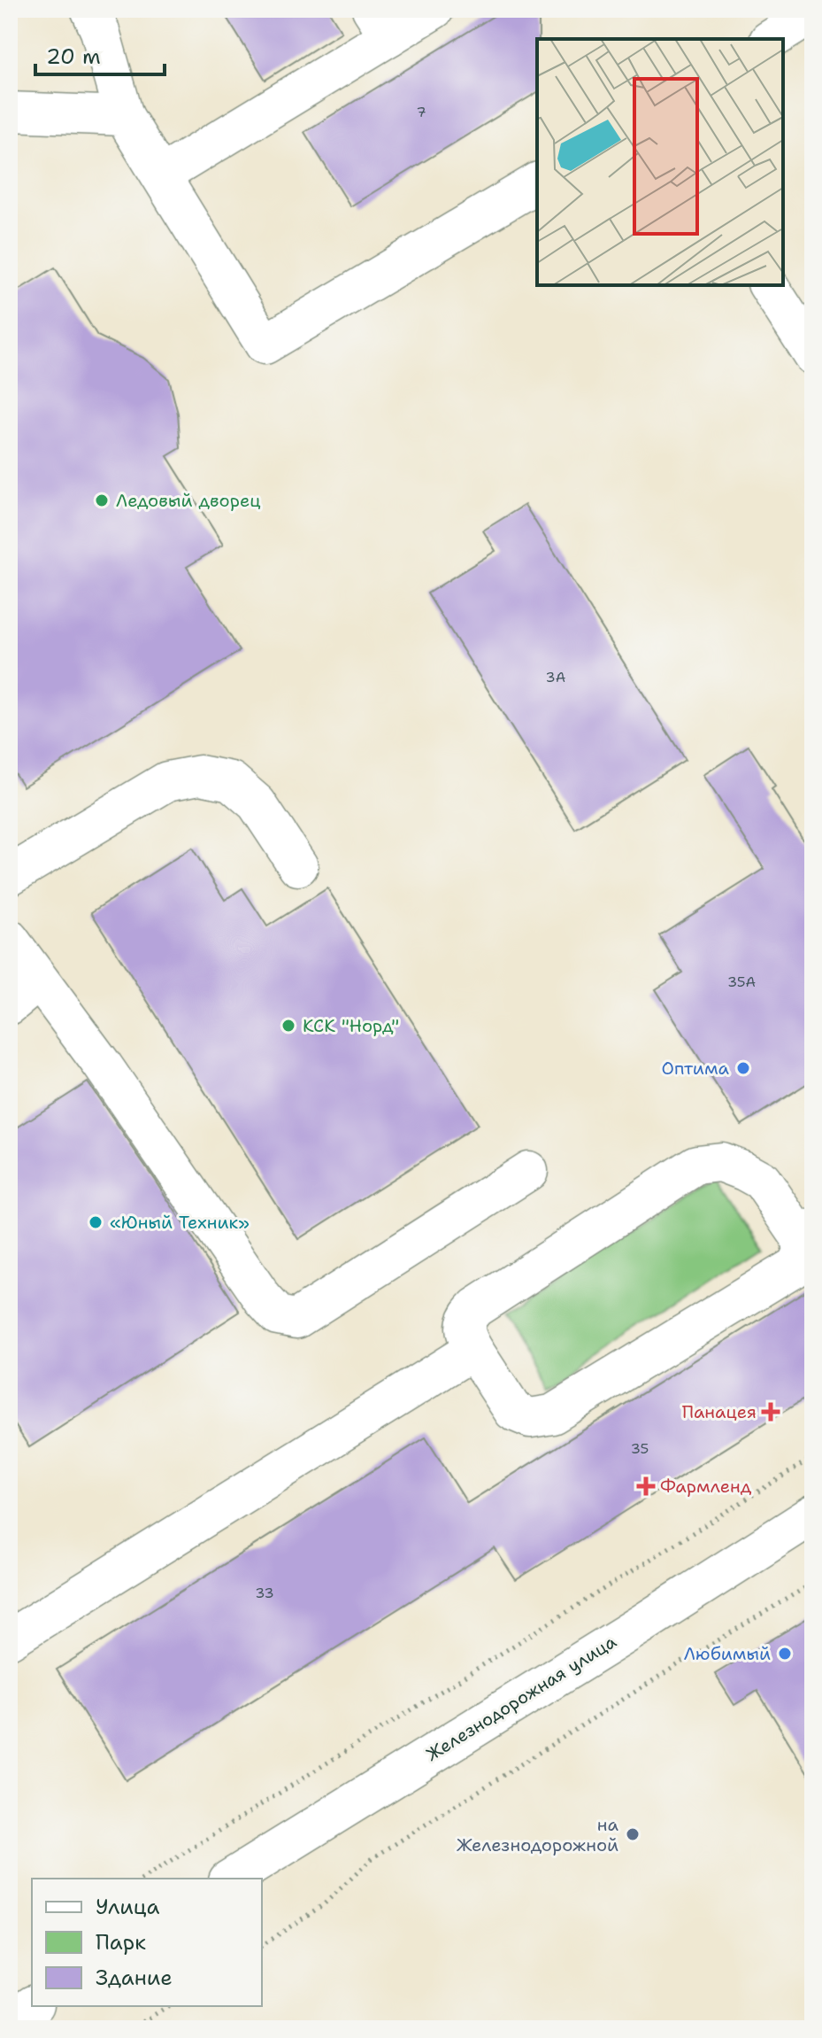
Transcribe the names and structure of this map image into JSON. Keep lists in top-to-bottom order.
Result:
{
  "streets": {
    "main road": ["Железнодорожная улица"]
  },
  "places": {
    "other": [
      "Ледовый дворец",
      "КСК \"Норд\"",
      "Оптима",
      "«Юный Техник»",
      "Любимый",
      "на Железнодорожной"
    ],
    "health": ["Панацея", "Фармленд"]
  },
  "house_numbers": [
    "7",
    "3А",
    "35А",
    "35",
    "33"
  ],
  "legend": ["Улица", "Парк", "Здание"],
  "scale_bar": "20 m"
}
